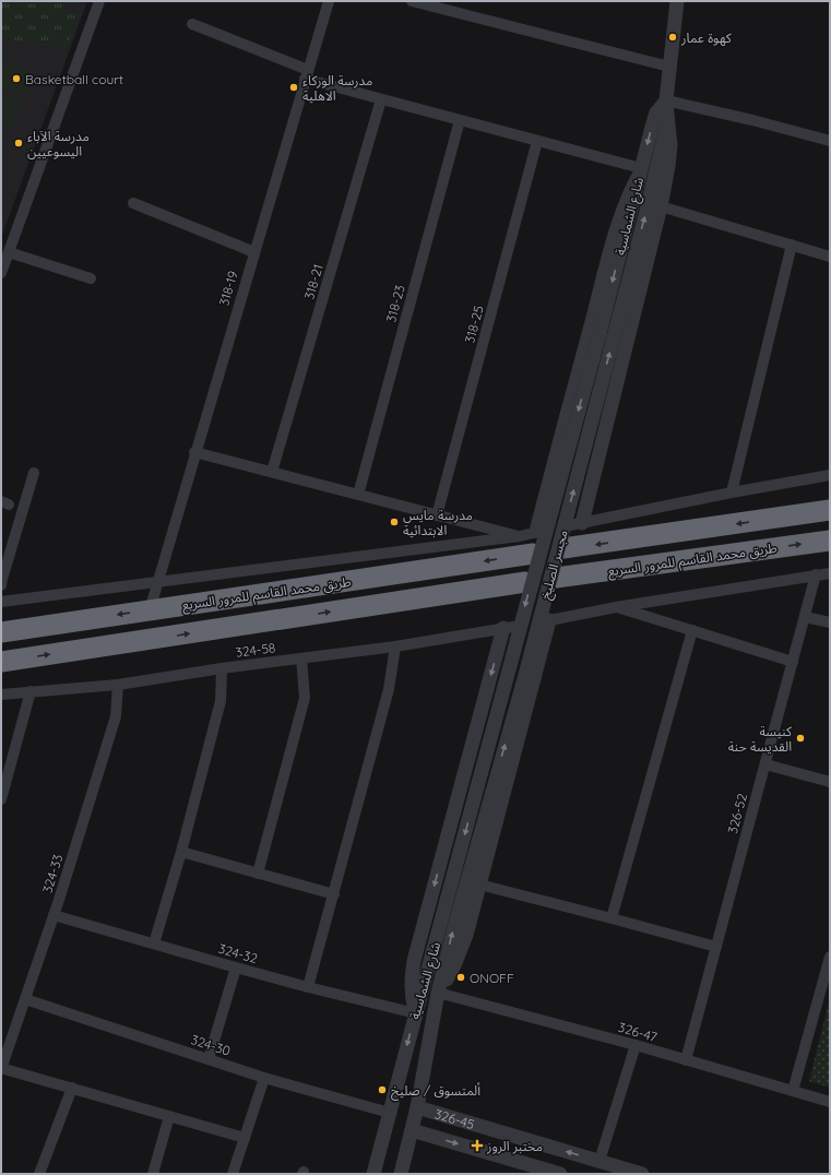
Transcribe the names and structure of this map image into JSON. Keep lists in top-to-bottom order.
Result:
{
  "streets": {
    "highway": ["طريق محمد القاسم للمرور السريع"],
    "street": [
      "شارع الشماسية",
      "318-21",
      "318-19",
      "318-23",
      "318-25",
      "مجسر الصليخ",
      "324-58",
      "326-52",
      "324-33",
      "324-32",
      "326-47",
      "324-30",
      "326-45"
    ]
  },
  "crossings": [
    ["شارع الشماسية", "مجسر الصليخ"],
    ["شارع الشماسية", "324-32"],
    ["شارع الشماسية", "326-47"],
    ["شارع الشماسية", "324-30"],
    ["شارع الشماسية", "326-45"],
    ["318-19", "طريق محمد القاسم للمرور السريع"],
    ["324-58", "324-33"],
    ["326-52", "326-47"],
    ["324-33", "324-32"],
    ["324-33", "324-30"]
  ],
  "places": {
    "other": [
      "كهوة عمار",
      "Basketball court",
      "مدرسة الوركاء الاهلية",
      "مدرسة الآباء اليسوعيين",
      "مدرسة مايس الابتدائية",
      "كنيسة القديسة حنة",
      "ONOFF",
      "ألمتسوق / صليخ"
    ],
    "health": ["مختبر الروز"]
  }
}
